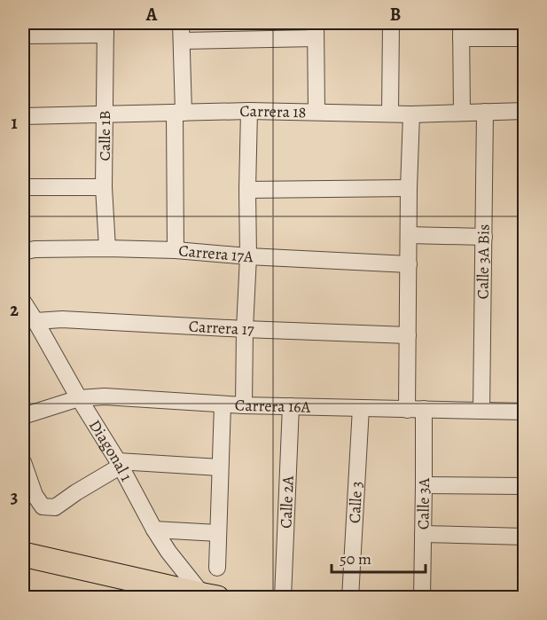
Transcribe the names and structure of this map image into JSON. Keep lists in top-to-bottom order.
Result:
{
  "streets": {
    "street": [
      "Carrera 18",
      "Calle 1B",
      "Carrera 17A",
      "Calle 3A Bis",
      "Carrera 17",
      "Carrera 16A",
      "Diagonal 1",
      "Calle 2A",
      "Calle 3",
      "Calle 3A"
    ]
  },
  "crossings": [
    ["Carrera 18", "Calle 1B"],
    ["Carrera 18", "Calle 3A Bis"],
    ["Calle 1B", "Carrera 17A"],
    ["Calle 3A Bis", "Carrera 16A"],
    ["Carrera 17", "Diagonal 1"],
    ["Carrera 16A", "Diagonal 1"],
    ["Carrera 16A", "Calle 2A"],
    ["Carrera 16A", "Calle 3"],
    ["Carrera 16A", "Calle 3A"]
  ],
  "scale_bar": "50 m",
  "grid": {
    "columns": ["A", "B"],
    "rows": ["1", "2", "3"]
  }
}
